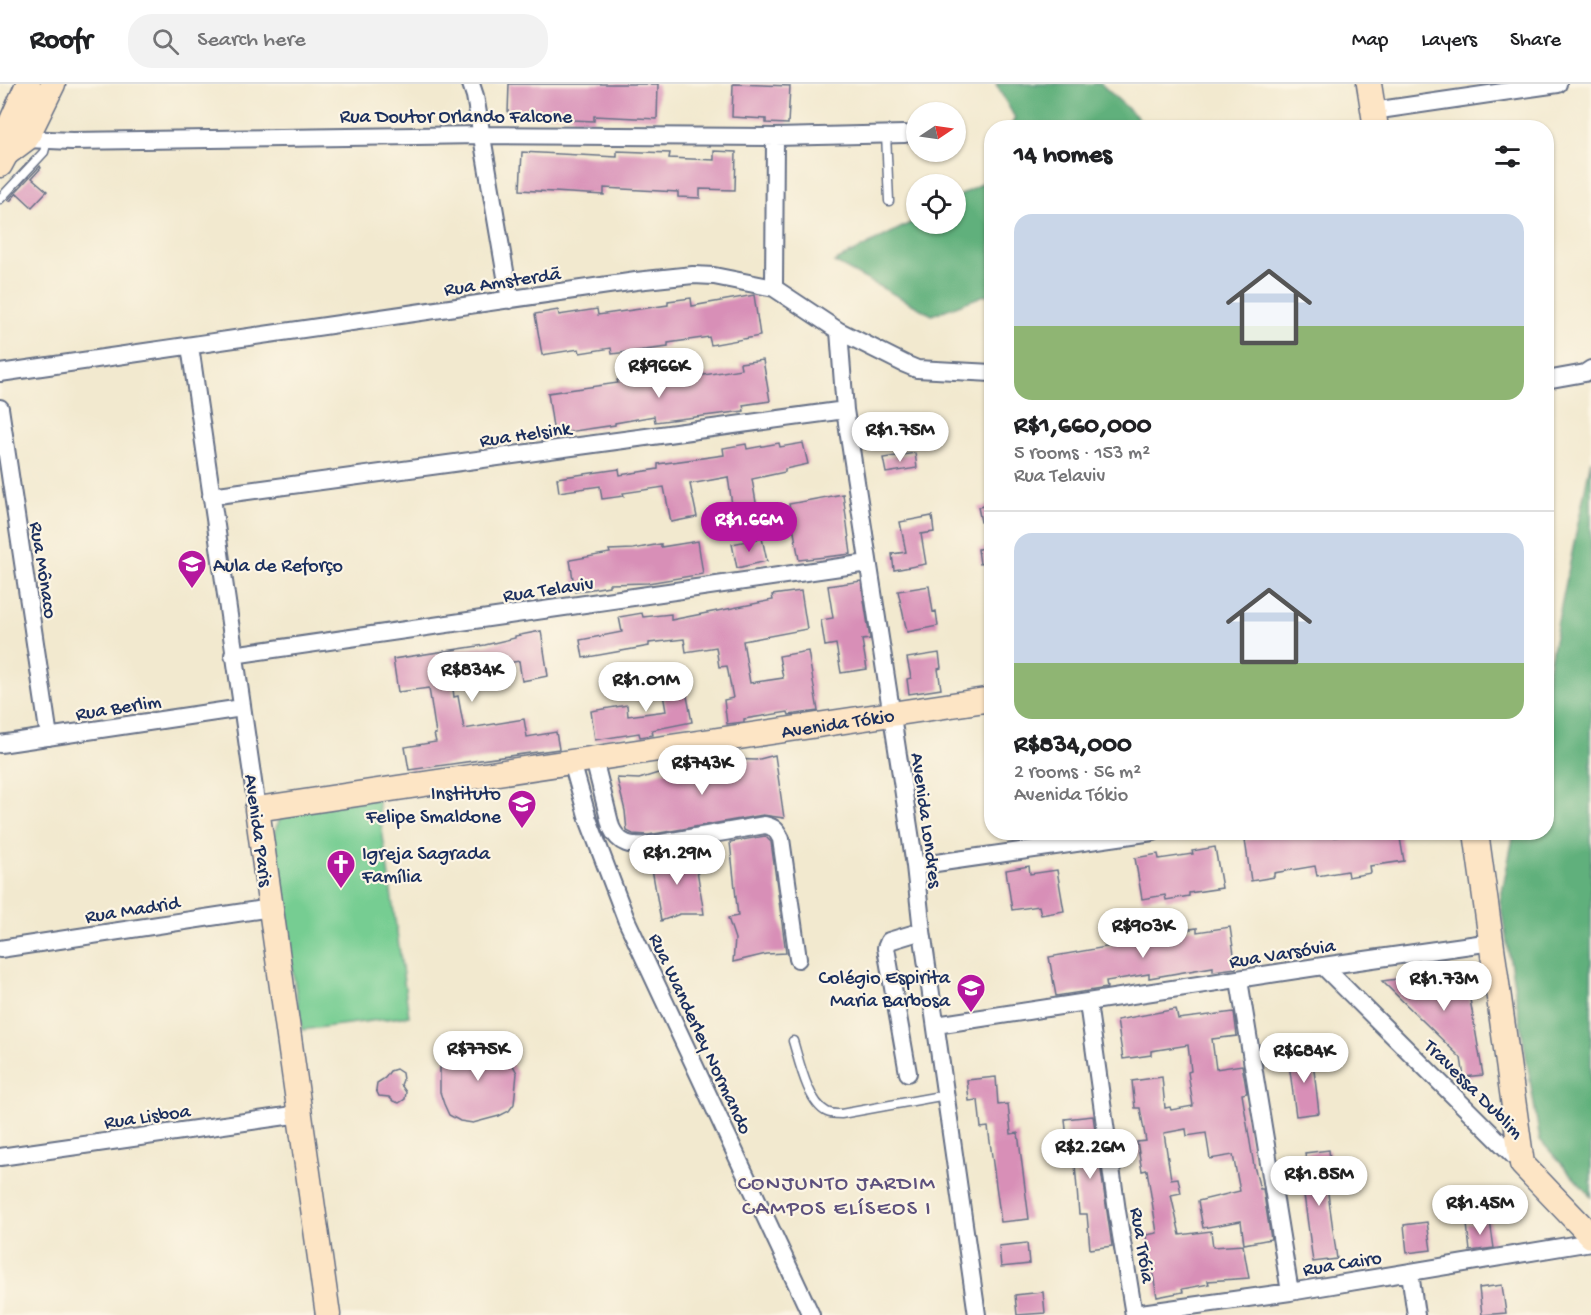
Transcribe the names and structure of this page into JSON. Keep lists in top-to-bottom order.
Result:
{
  "streets": {
    "street": [
      "Rua Doutor Orlando Falcone",
      "Rua Amsterdã",
      "Rua Helsink",
      "Rua Mônaco",
      "Rua Telaviv",
      "Rua Berlim",
      "Avenida Tókio",
      "Avenida Londres",
      "Avenida Paris",
      "Rua Madrid",
      "Rua Varsóvia",
      "Rua Wanderley Normando",
      "Travessa Dublim",
      "Rua Lisboa",
      "Rua Tróia",
      "Rua Cairo"
    ]
  },
  "crossings": [
    ["Rua Amsterdã", "Avenida Londres"],
    ["Rua Amsterdã", "Avenida Paris"],
    ["Rua Helsink", "Avenida Londres"],
    ["Rua Helsink", "Avenida Paris"],
    ["Rua Mônaco", "Rua Berlim"],
    ["Rua Telaviv", "Avenida Londres"],
    ["Rua Telaviv", "Avenida Paris"],
    ["Rua Berlim", "Avenida Paris"],
    ["Avenida Tókio", "Avenida Londres"],
    ["Avenida Tókio", "Avenida Paris"],
    ["Avenida Tókio", "Rua Wanderley Normando"],
    ["Avenida Londres", "Rua Varsóvia"],
    ["Avenida Paris", "Rua Madrid"],
    ["Avenida Paris", "Rua Lisboa"],
    ["Rua Varsóvia", "Travessa Dublim"],
    ["Rua Varsóvia", "Rua Tróia"],
    ["Rua Tróia", "Rua Cairo"]
  ],
  "districts": ["CONJUNTO JARDIM CAMPOS ELÍSEOS I"],
  "places": {
    "school or university": ["Aula de Reforço", "Instituto Felipe Smaldone", "Colégio Espirita Maria Barbosa"],
    "church": ["Igreja Sagrada Família"]
  },
  "north": "right",
  "page": {
    "header": "Roofr",
    "search": "Search here",
    "nav": ["Map", "Layers", "Share"],
    "heading": "14 homes",
    "list": [
      {
        "name": "R$1,660,000",
        "note": "5 rooms · 153 m² · Rua Telaviv"
      },
      {
        "name": "R$834,000",
        "note": "2 rooms · 56 m² · Avenida Tókio"
      }
    ],
    "price": [
      "R$966K",
      "R$1.75M",
      "R$1.66M",
      "R$834K",
      "R$1.01M",
      "R$743K",
      "R$1.29M",
      "R$903K",
      "R$1.73M",
      "R$775K",
      "R$684K",
      "R$2.26M",
      "R$1.85M",
      "R$1.45M"
    ]
  }
}
